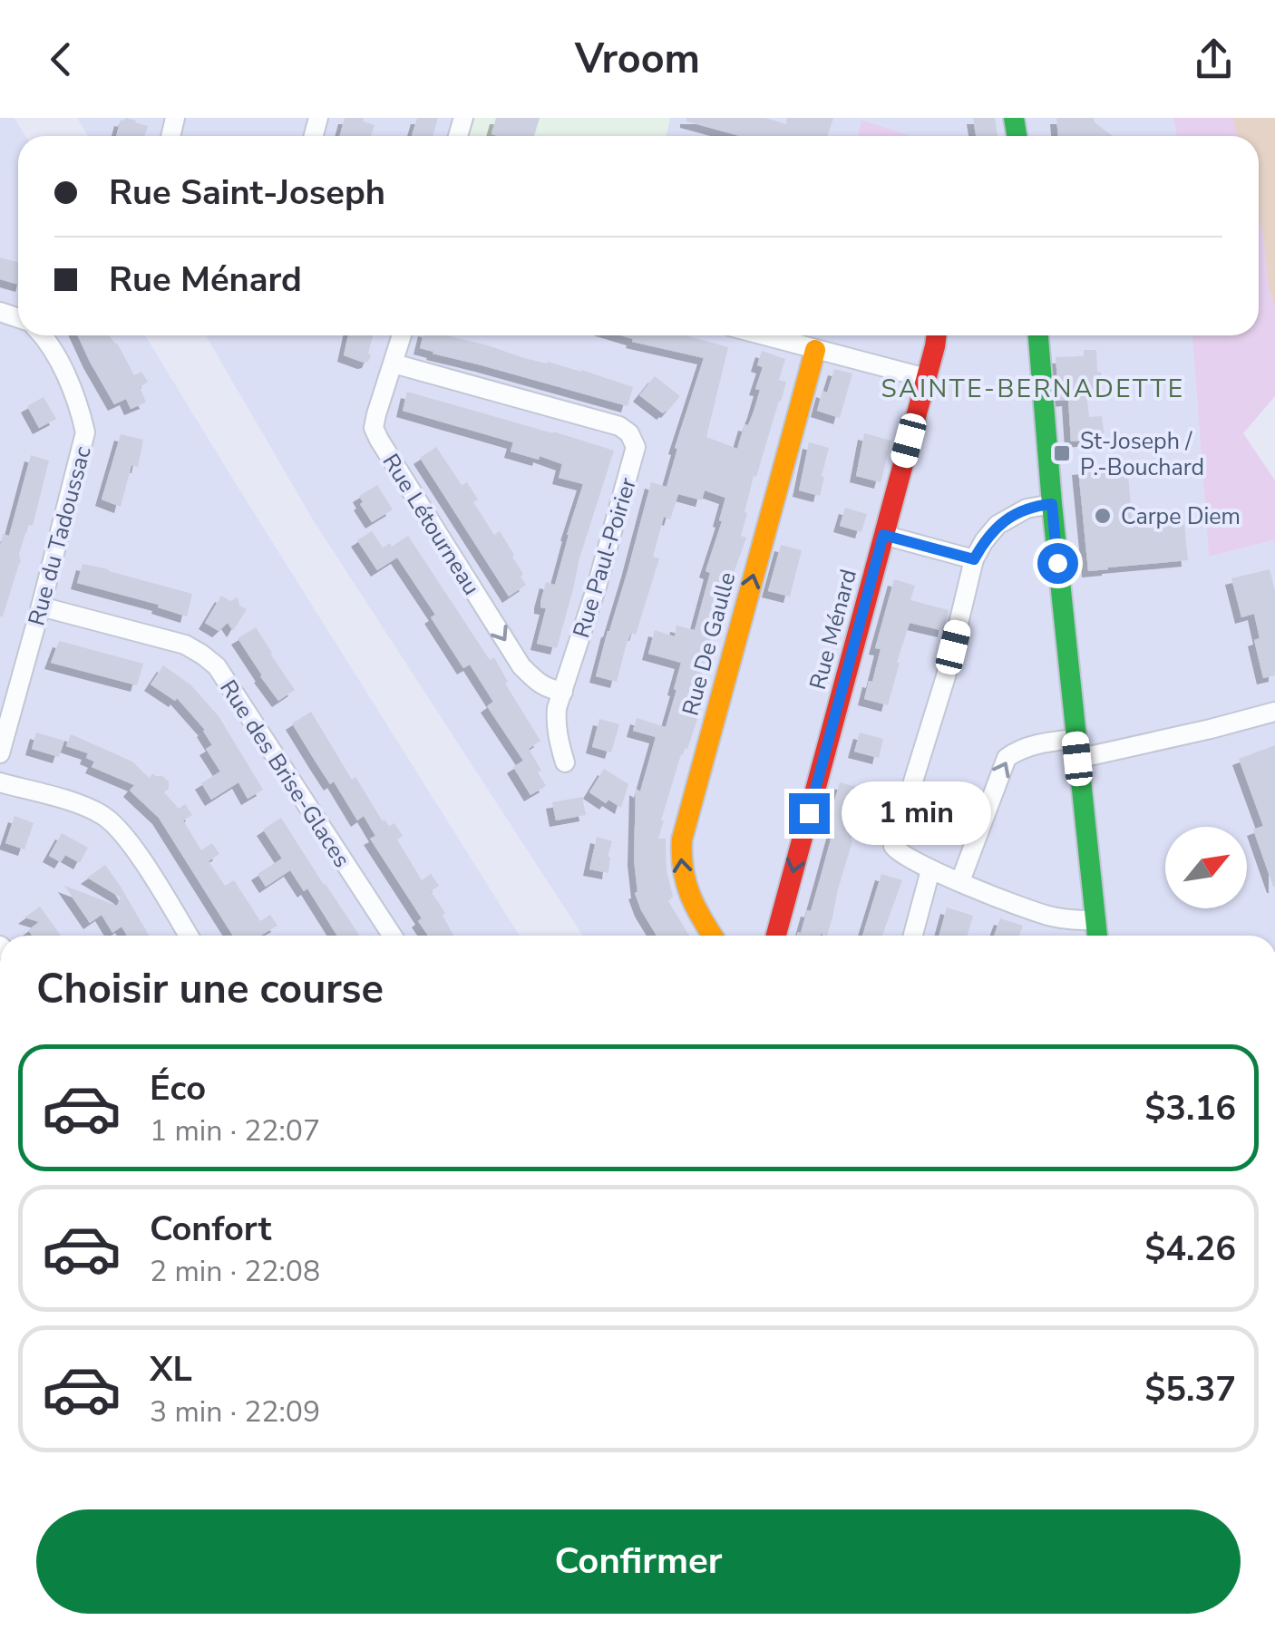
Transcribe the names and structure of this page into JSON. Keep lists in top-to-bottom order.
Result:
{
  "streets": {
    "street": [
      "Rue Létourneau",
      "Rue du Tadoussac",
      "Rue Paul-Poirier",
      "Rue Ménard",
      "Rue De Gaulle",
      "Rue des Brise-Glaces"
    ]
  },
  "crossings": [
    ["Rue Létourneau", "Rue Paul-Poirier"],
    ["Rue du Tadoussac", "Rue des Brise-Glaces"]
  ],
  "one_way": ["Rue Létourneau", "Rue De Gaulle"],
  "districts": ["SAINTE-BERNADETTE"],
  "places": {
    "transit": ["St-Joseph / P.-Bouchard"],
    "other": ["Carpe Diem"]
  },
  "north": "top right",
  "page": {
    "header": "Vroom",
    "banner": ["Rue Saint-Joseph", "Rue Ménard"],
    "bubble": "1 min",
    "heading": "Choisir une course",
    "list": [
      {
        "name": "Éco",
        "note": "1 min · 22:07",
        "value": "$3.16"
      },
      {
        "name": "Confort",
        "note": "2 min · 22:08",
        "value": "$4.26"
      },
      {
        "name": "XL",
        "note": "3 min · 22:09",
        "value": "$5.37"
      }
    ],
    "buttons": "Confirmer"
  }
}
